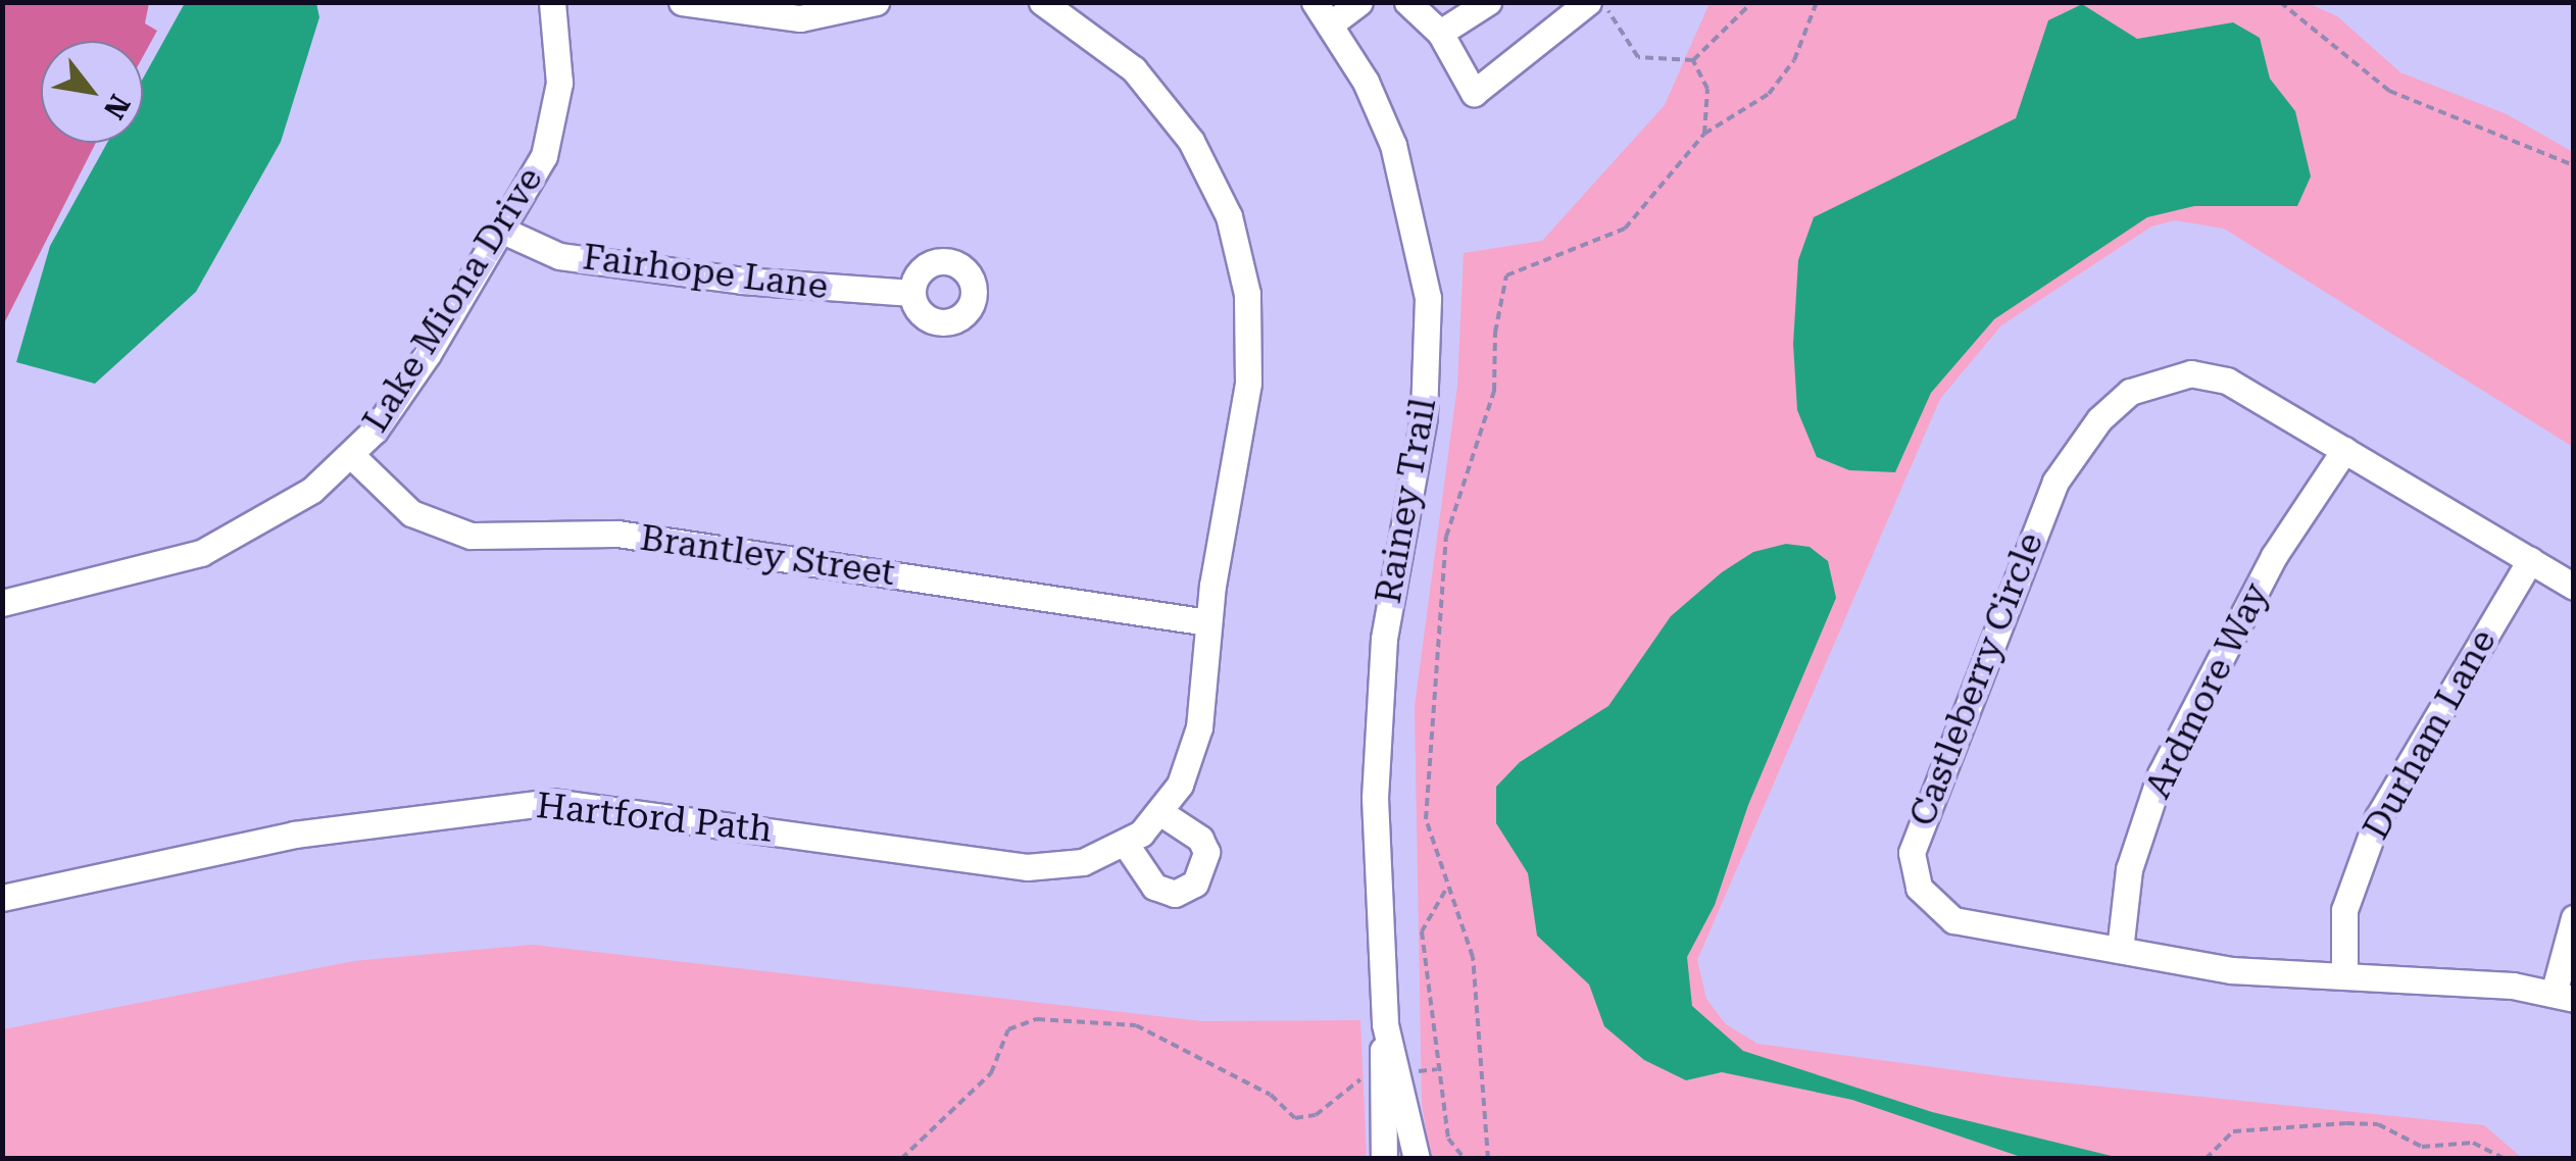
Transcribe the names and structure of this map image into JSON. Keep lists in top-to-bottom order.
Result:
{
  "streets": {
    "street": [
      "Fairhope Lane",
      "Lake Miona Drive",
      "Rainey Trail",
      "Brantley Street",
      "Castleberry Circle",
      "Ardmore Way",
      "Durham Lane",
      "Hartford Path"
    ]
  },
  "crossings": [
    ["Fairhope Lane", "Lake Miona Drive"],
    ["Lake Miona Drive", "Brantley Street"],
    ["Brantley Street", "Hartford Path"],
    ["Castleberry Circle", "Ardmore Way"],
    ["Castleberry Circle", "Durham Lane"]
  ],
  "north": "bottom right"
}
